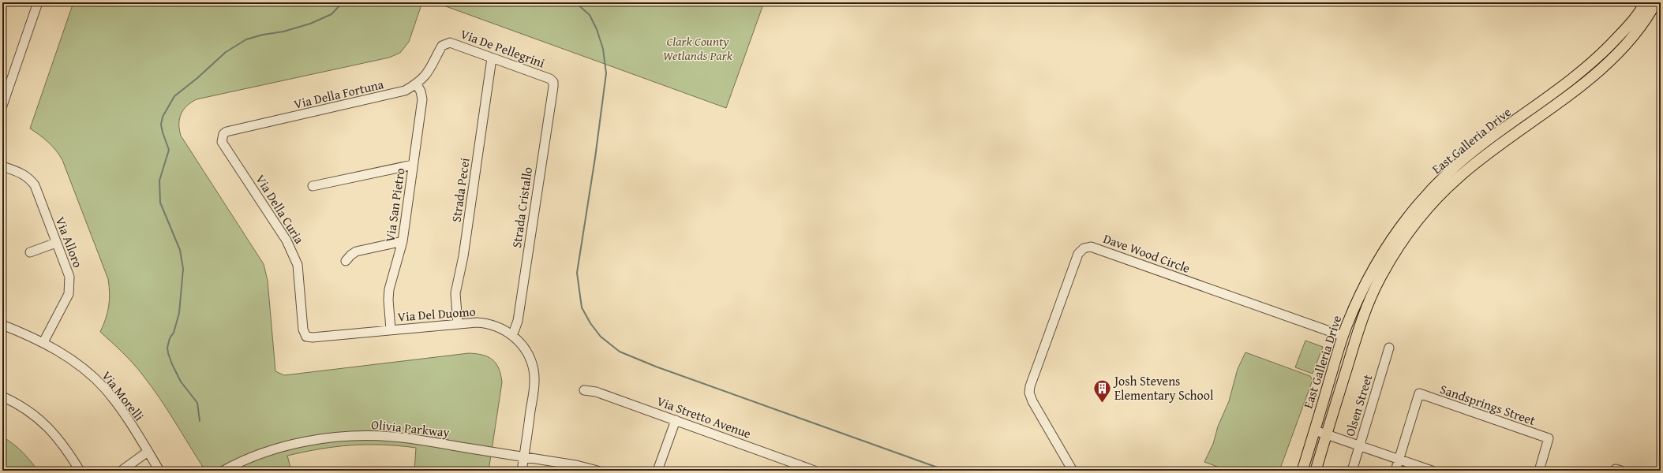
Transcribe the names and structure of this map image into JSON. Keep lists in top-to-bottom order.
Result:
{
  "streets": {
    "main road": ["East Galleria Drive"],
    "street": [
      "Via De Pellegrini",
      "Via Della Fortuna",
      "Strada Pecei",
      "Via San Pietro",
      "Strada Cristallo",
      "Via Della Curia",
      "Via Alloro",
      "Dave Wood Circle",
      "Via Del Duomo",
      "Via Morelli",
      "Sandsprings Street",
      "Olsen Street",
      "Via Stretto Avenue",
      "Olivia Parkway"
    ]
  },
  "crossings": [
    ["Via De Pellegrini", "Via Della Fortuna"],
    ["Via De Pellegrini", "Strada Pecei"],
    ["Via De Pellegrini", "Strada Cristallo"],
    ["Via Della Fortuna", "Via San Pietro"],
    ["Via Della Fortuna", "Via Della Curia"],
    ["East Galleria Drive", "Dave Wood Circle"],
    ["Strada Pecei", "Via Del Duomo"],
    ["Via San Pietro", "Via Del Duomo"],
    ["Strada Cristallo", "Via Del Duomo"],
    ["Via Della Curia", "Via Del Duomo"],
    ["Via Alloro", "Via Morelli"],
    ["Via Del Duomo", "Olivia Parkway"]
  ],
  "parks": ["Clark County Wetlands Park"],
  "places": {
    "building": ["Josh Stevens Elementary School"]
  }
}
